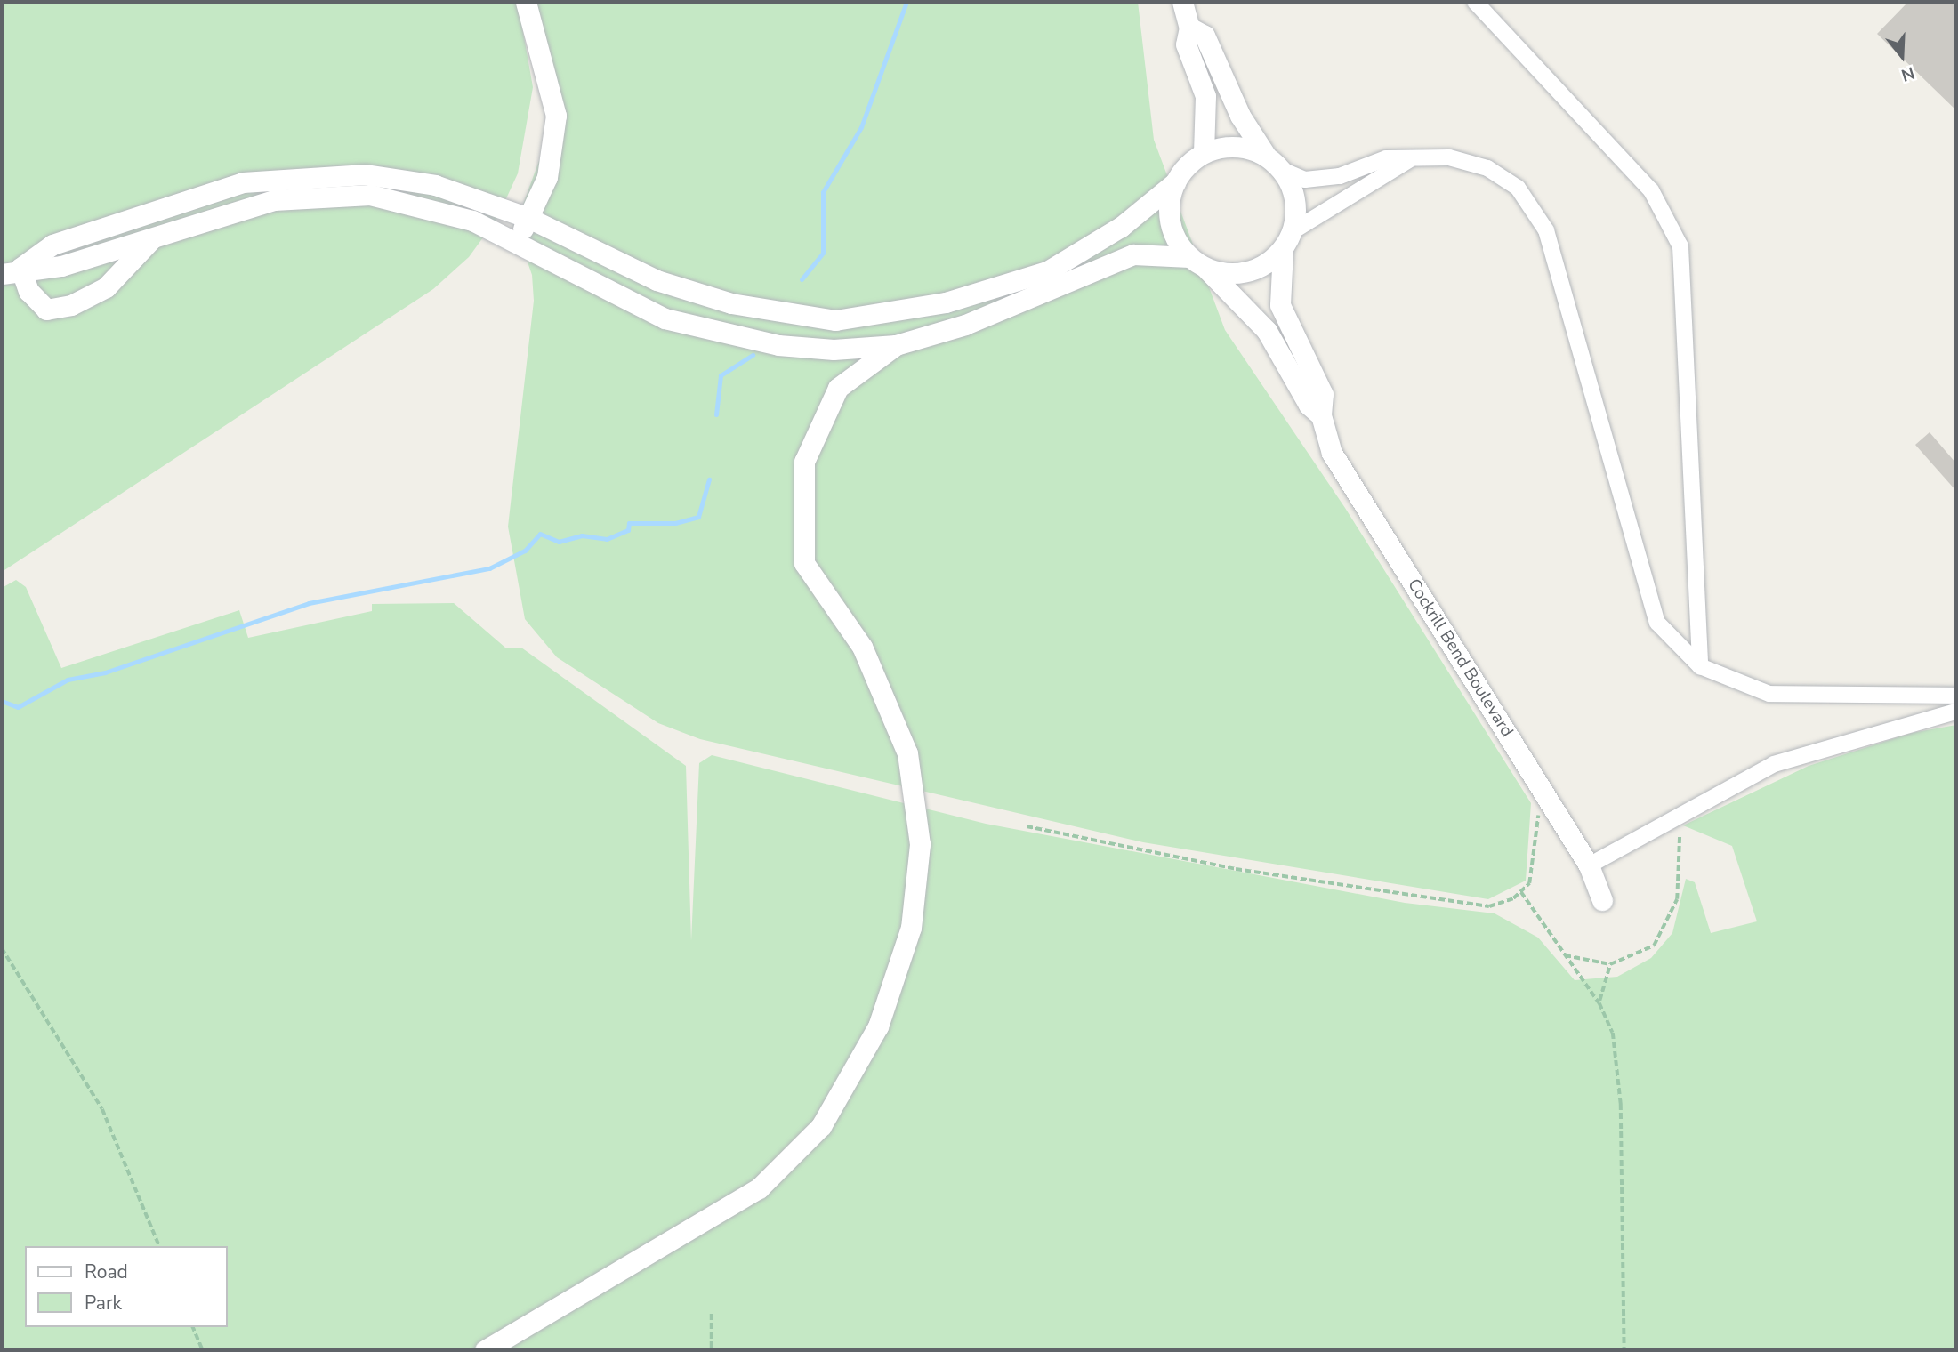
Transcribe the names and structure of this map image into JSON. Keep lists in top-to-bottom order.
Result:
{
  "streets": {
    "street": ["Cockrill Bend Boulevard"]
  },
  "legend": ["Road", "Park"],
  "north": "bottom"
}
